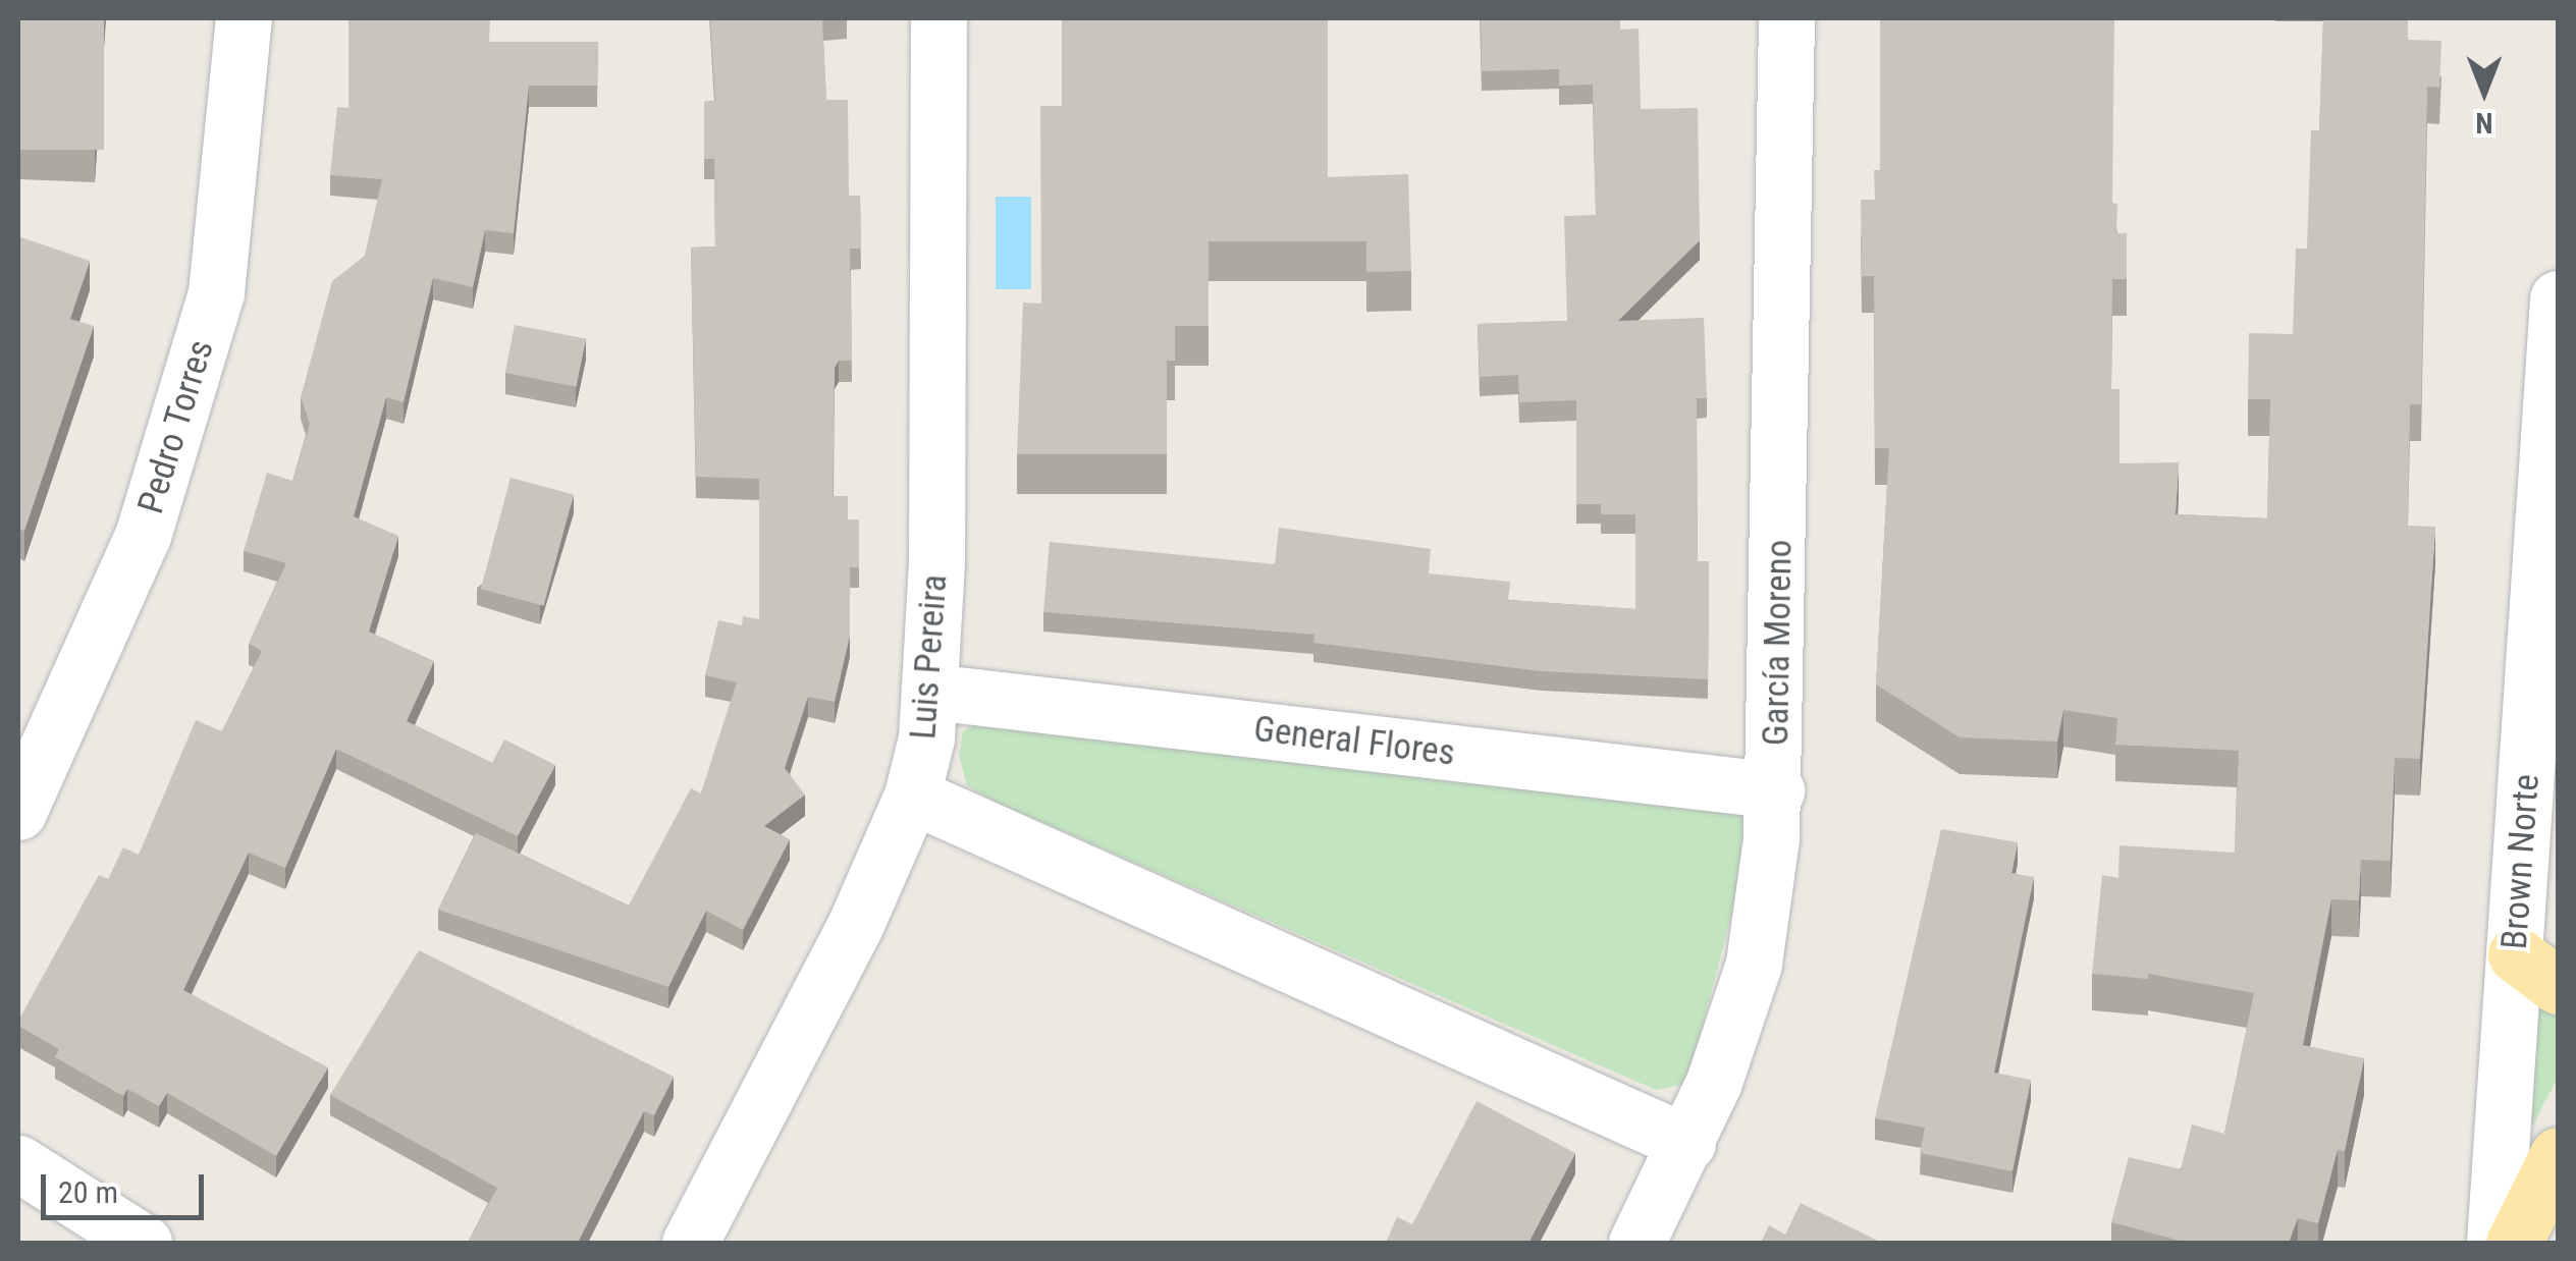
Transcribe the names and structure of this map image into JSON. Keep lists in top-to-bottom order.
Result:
{
  "streets": {
    "street": [
      "Pedro Torres",
      "García Moreno",
      "Luis Pereira",
      "General Flores",
      "Brown Norte"
    ]
  },
  "crossings": [
    ["García Moreno", "General Flores"],
    ["Luis Pereira", "General Flores"]
  ],
  "scale_bar": "20 m",
  "north": "bottom"
}
